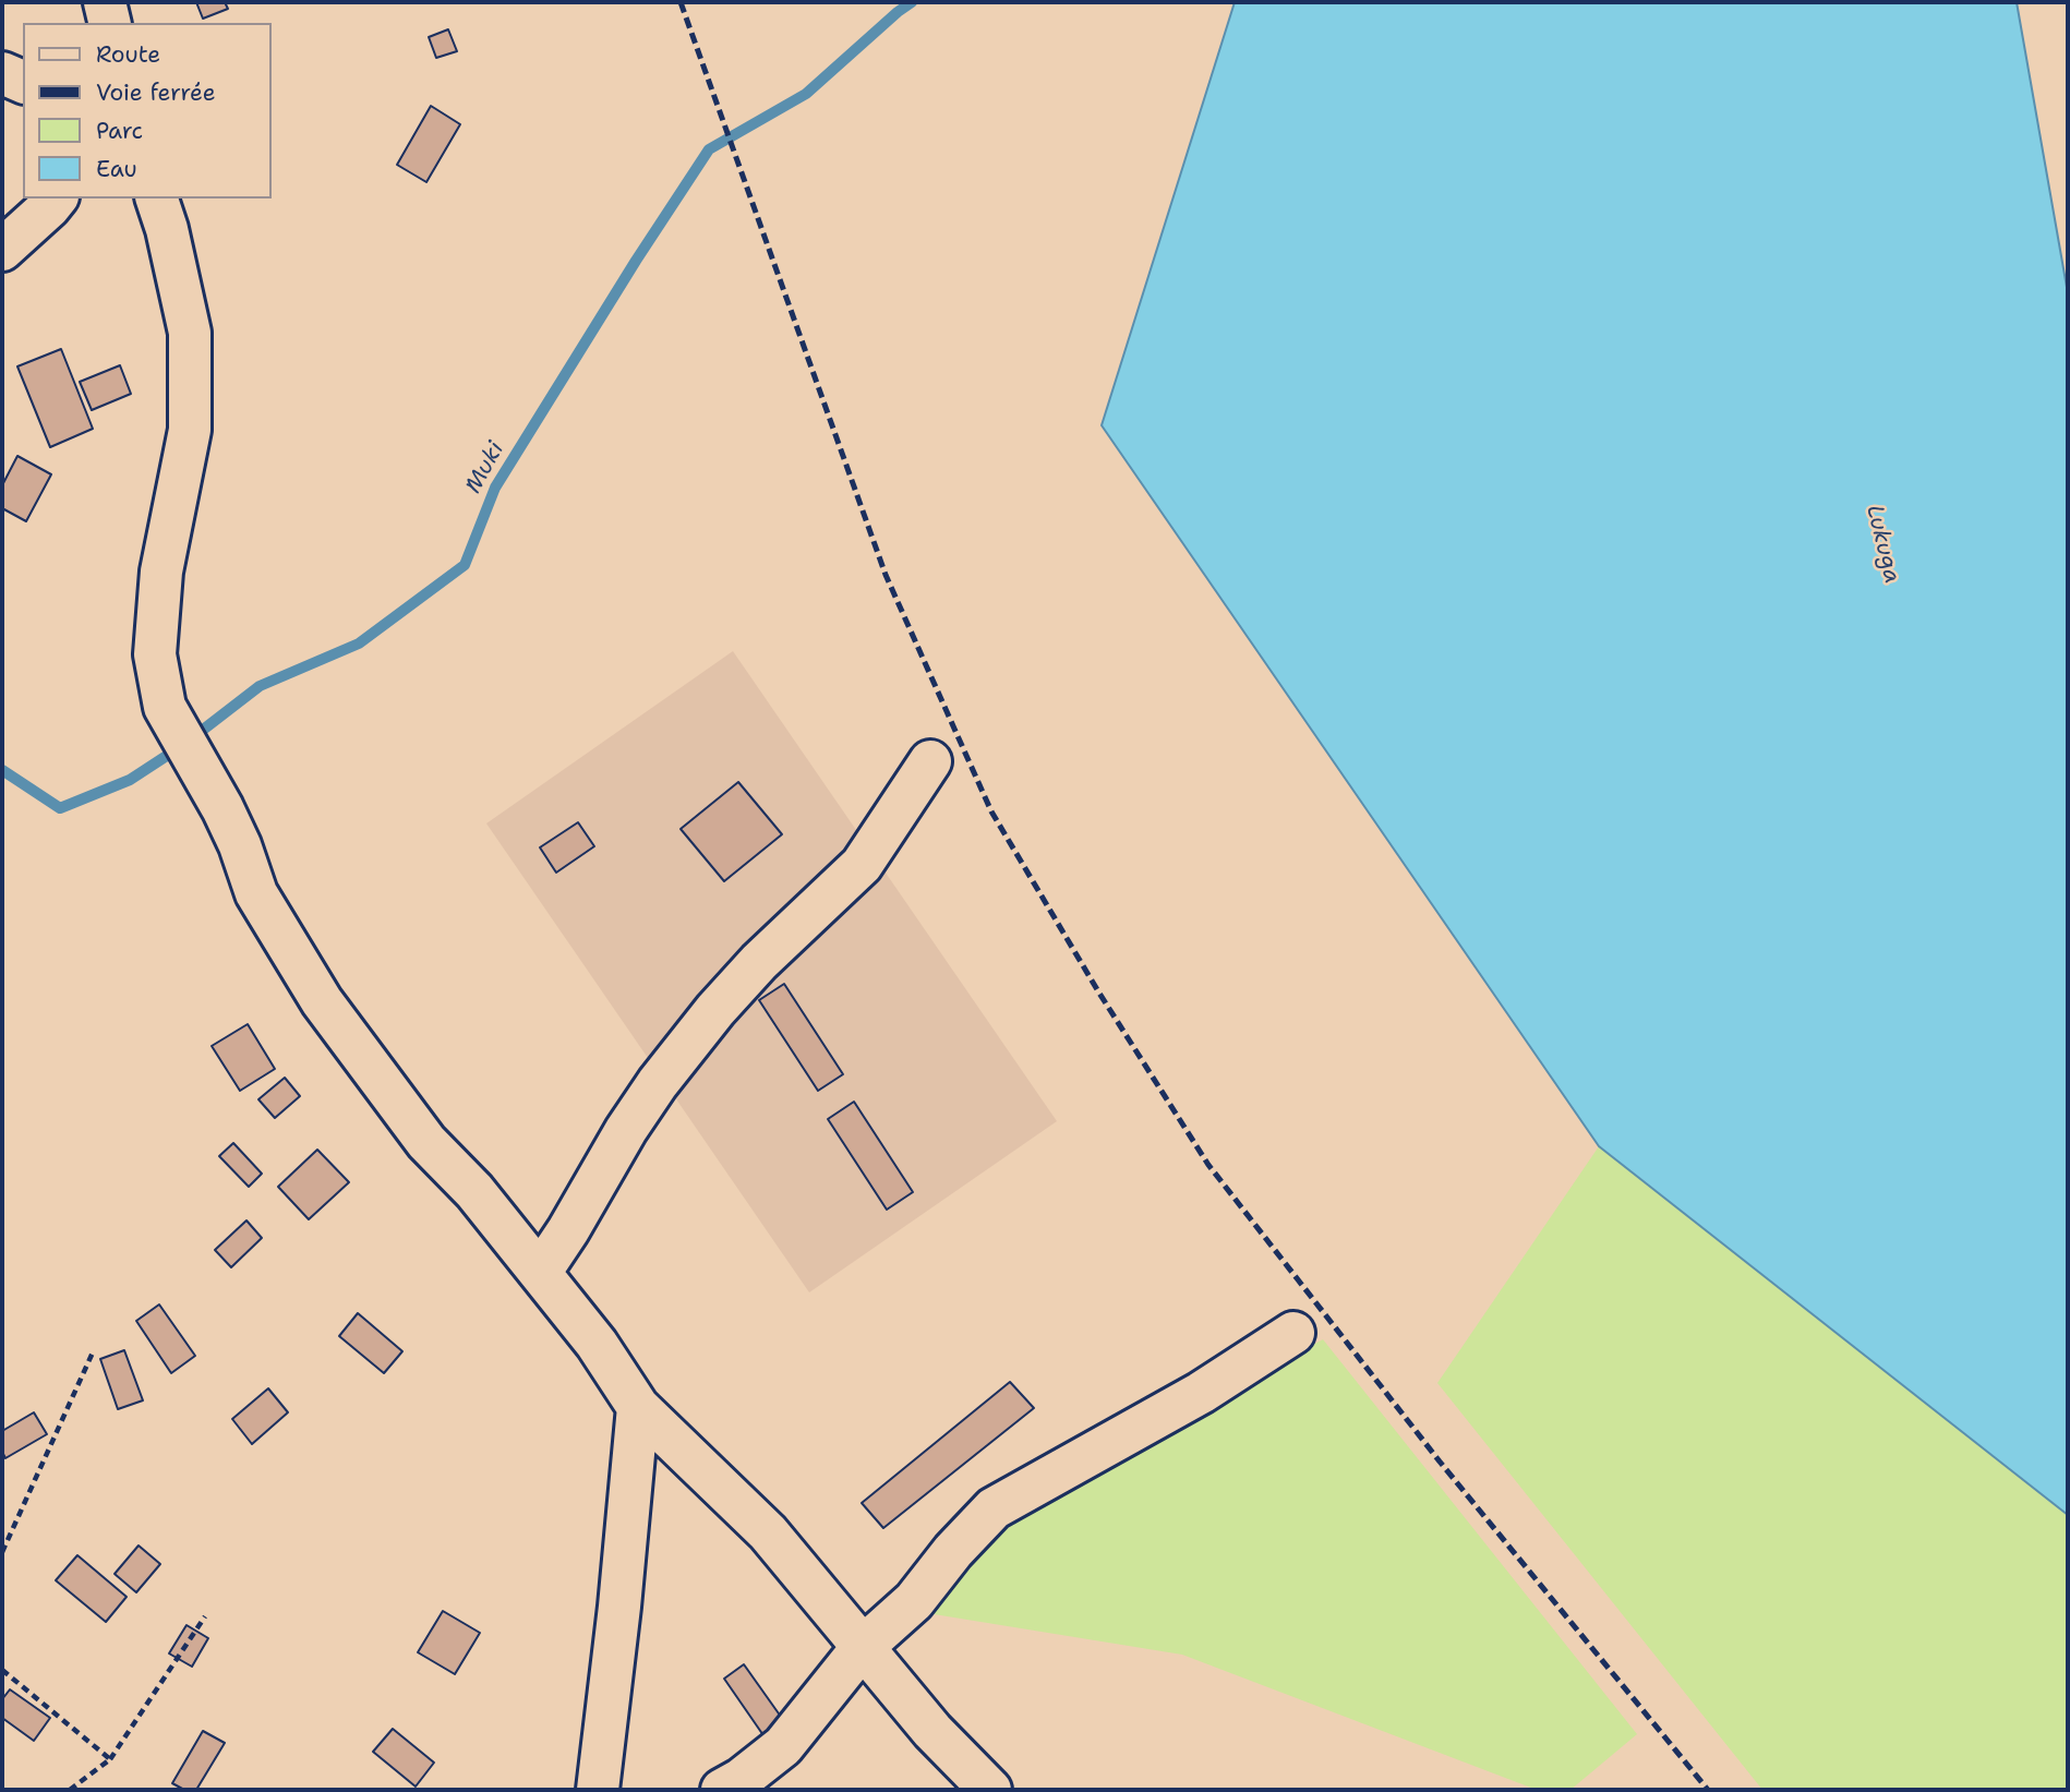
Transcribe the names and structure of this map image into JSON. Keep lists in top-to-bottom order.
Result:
{
  "water": ["Muki", "Lukuga"],
  "legend": [
    "Route",
    "Voie ferrée",
    "Parc",
    "Eau"
  ]
}
